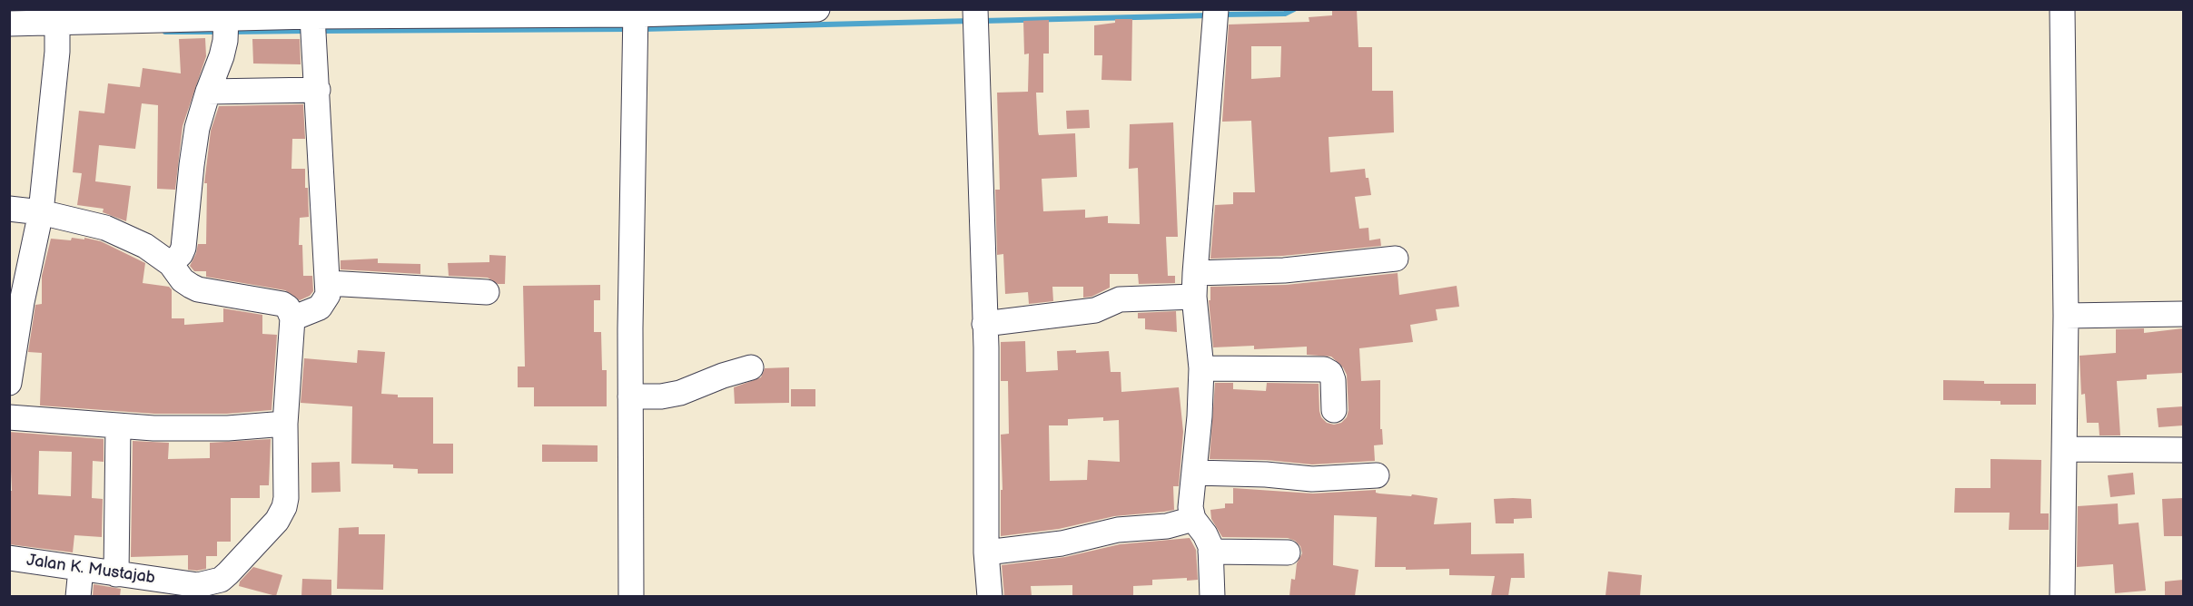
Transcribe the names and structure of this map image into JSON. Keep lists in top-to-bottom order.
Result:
{
  "streets": {
    "street": ["Jalan K. Mustajab"]
  }
}
